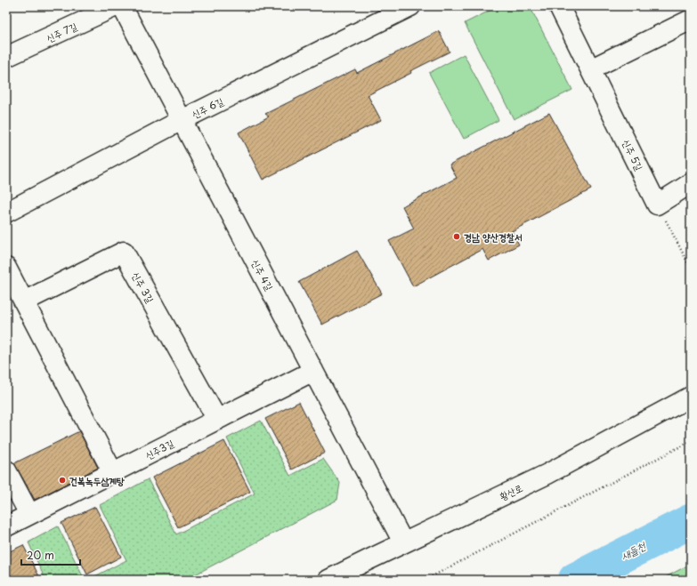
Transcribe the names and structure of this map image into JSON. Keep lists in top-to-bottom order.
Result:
{
  "streets": {
    "street": [
      "신주 7길",
      "신주 6길",
      "신주 5길",
      "신주 4길",
      "신주 3길",
      "신주3길",
      "황산로"
    ]
  },
  "crossings": [
    ["신주 6길", "신주 4길"],
    ["신주 4길", "신주3길"],
    ["신주 4길", "황산로"],
    ["신주 3길", "신주3길"]
  ],
  "water": ["새들천"],
  "places": ["경남 양산경찰서", "건복녹두삼계탕"],
  "scale_bar": "20 m"
}
